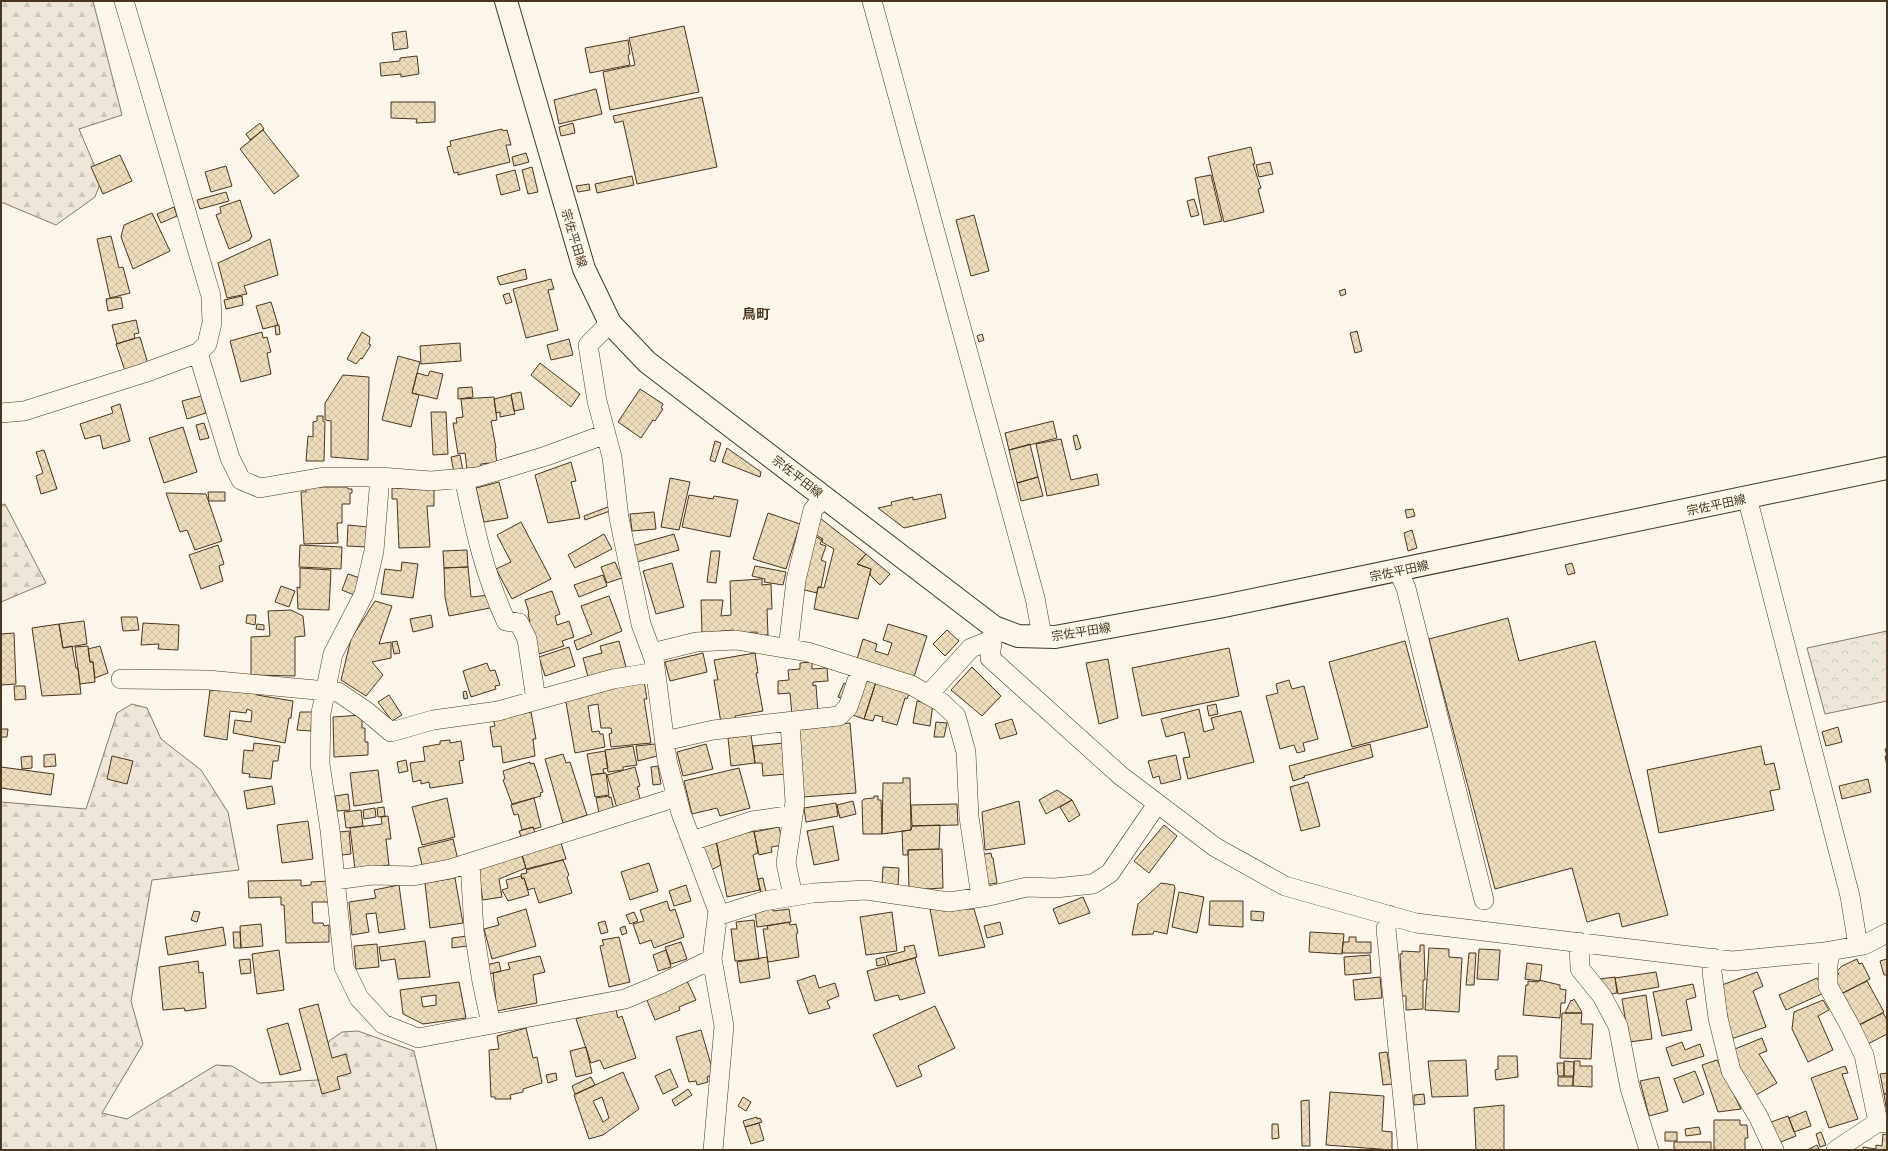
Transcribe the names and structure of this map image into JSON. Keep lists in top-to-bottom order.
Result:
{
  "streets": {
    "main road": ["宗佐平田線"]
  },
  "districts": ["鳥町"]
}
